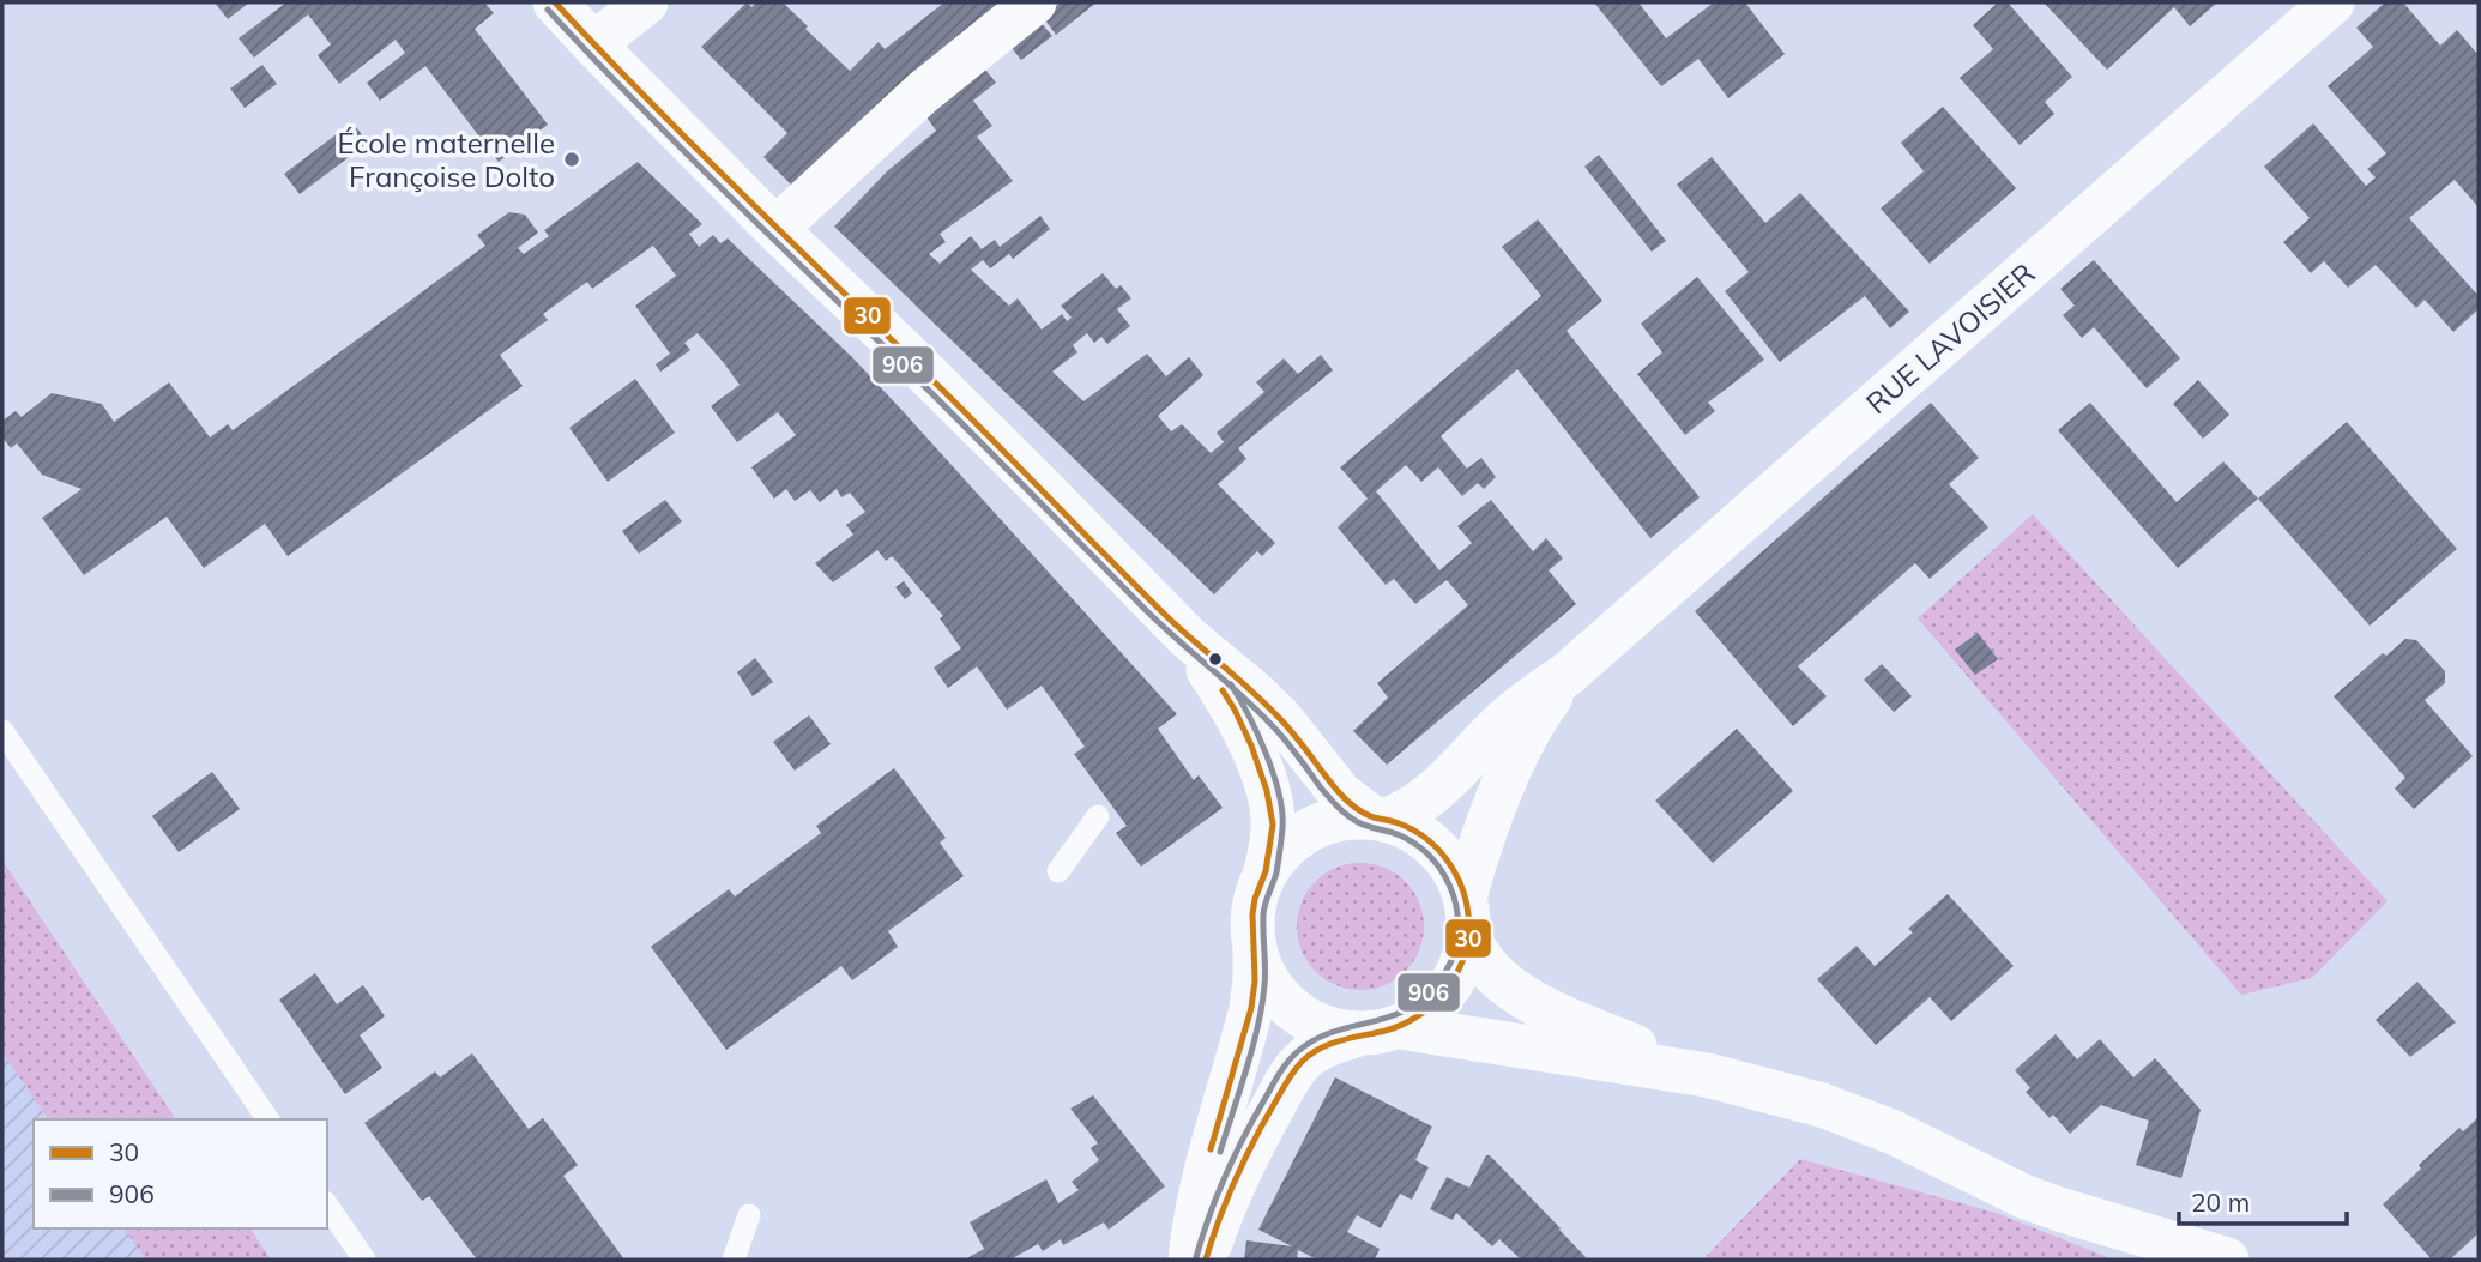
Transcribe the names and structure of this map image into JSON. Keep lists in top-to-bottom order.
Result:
{
  "streets": {
    "street": ["RUE LAVOISIER"]
  },
  "places": ["École maternelle Françoise Dolto"],
  "lines": ["transit line 30", "transit line 906"],
  "legend": ["30", "906"],
  "scale_bar": "20 m"
}
